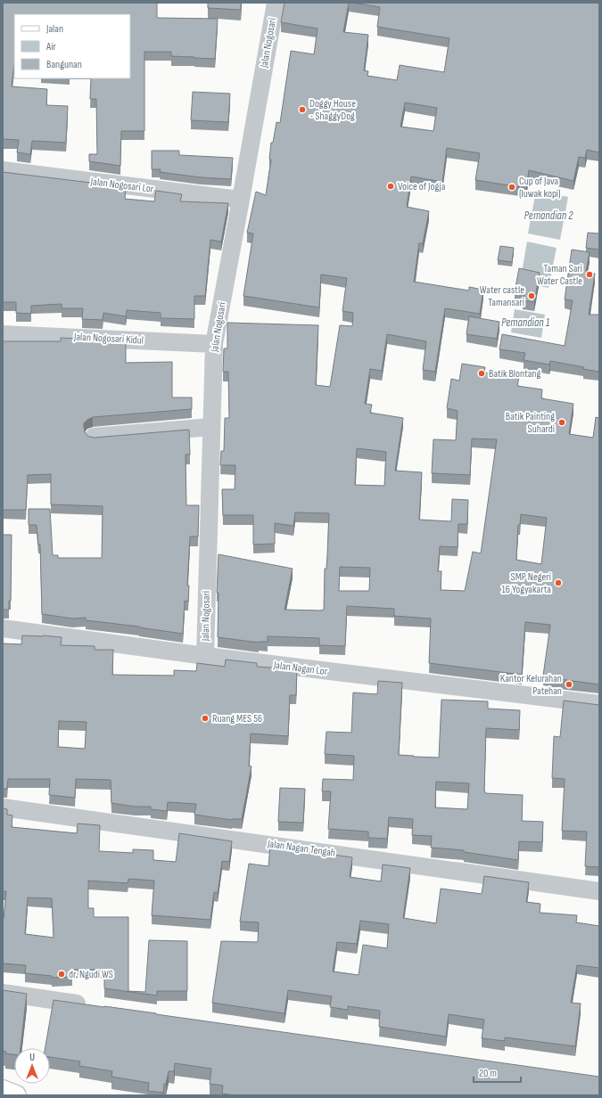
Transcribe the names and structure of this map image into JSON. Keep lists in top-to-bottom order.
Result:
{
  "streets": {
    "street": [
      "Jalan Nogosari",
      "Jalan Nogosari Lor",
      "Jalan Nogosari Kidul",
      "Jalan Nagan Lor",
      "Jalan Nagan Tengah"
    ]
  },
  "crossings": [
    ["Jalan Nogosari", "Jalan Nogosari Lor"],
    ["Jalan Nogosari", "Jalan Nogosari Kidul"],
    ["Jalan Nogosari", "Jalan Nagan Lor"]
  ],
  "water": ["Pemandian 2", "Pemandian 1"],
  "places": [
    "Doggy House - ShaggyDog",
    "Voice of Jogja",
    "Cup of Java (luwak kopi)",
    "Taman Sari Water Castle",
    "Water castle Tamansari",
    "Batik Blontang",
    "Batik Painting Suhardi",
    "SMP Negeri 16 Yogyakarta",
    "Kantor Kelurahan Patehan",
    "Ruang MES 56",
    "dr. Ngudi WS"
  ],
  "legend": ["Jalan", "Air", "Bangunan"],
  "scale_bar": "20 m",
  "north": "top"
}
